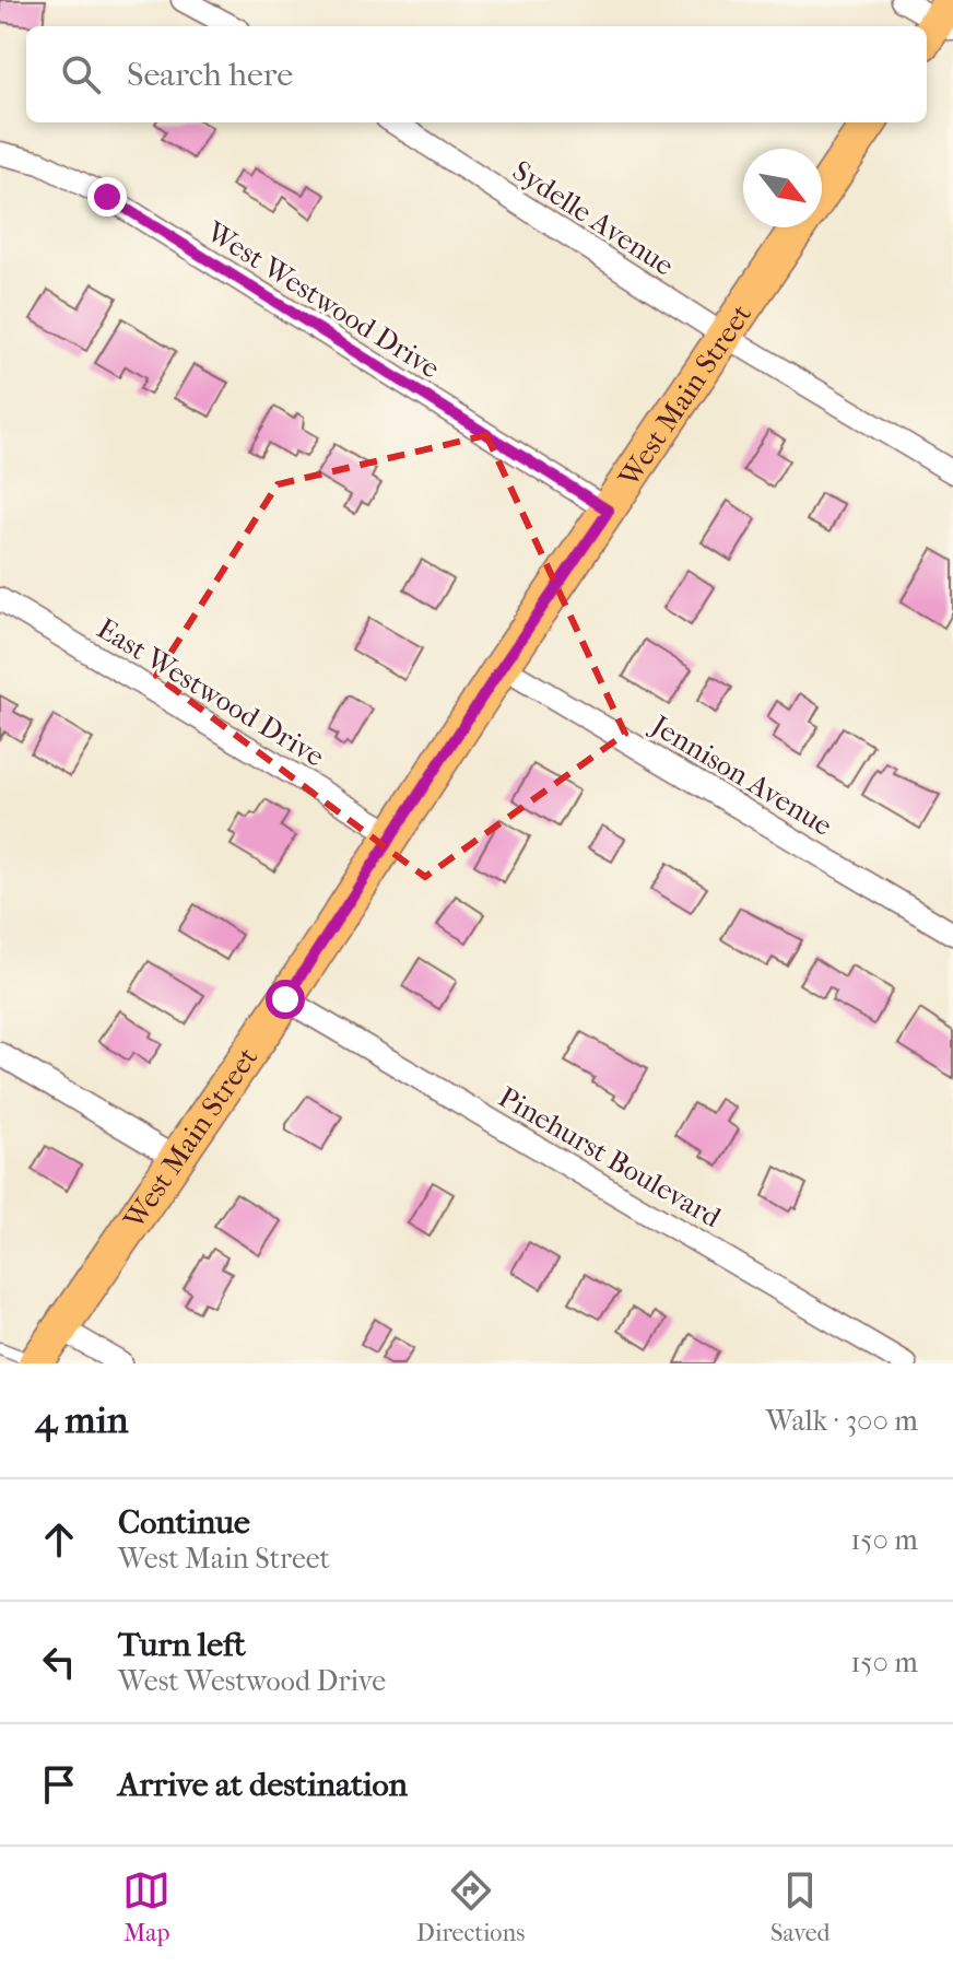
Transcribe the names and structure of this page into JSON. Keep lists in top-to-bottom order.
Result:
{
  "streets": {
    "main road": ["West Main Street"],
    "street": [
      "Sydelle Avenue",
      "West Westwood Drive",
      "East Westwood Drive",
      "Jennison Avenue",
      "Pinehurst Boulevard"
    ]
  },
  "crossings": [
    ["Sydelle Avenue", "West Main Street"],
    ["West Westwood Drive", "West Main Street"],
    ["West Main Street", "East Westwood Drive"],
    ["West Main Street", "Jennison Avenue"],
    ["West Main Street", "Pinehurst Boulevard"]
  ],
  "north": "bottom right",
  "page": {
    "search": "Search here",
    "heading": ["4 min", "Walk · 300 m"],
    "list": [
      ["Continue", "West Main Street", "150 m"],
      ["Turn left", "West Westwood Drive", "150 m"],
      "Arrive at destination"
    ],
    "nav": ["Map", "Directions", "Saved"]
  }
}
